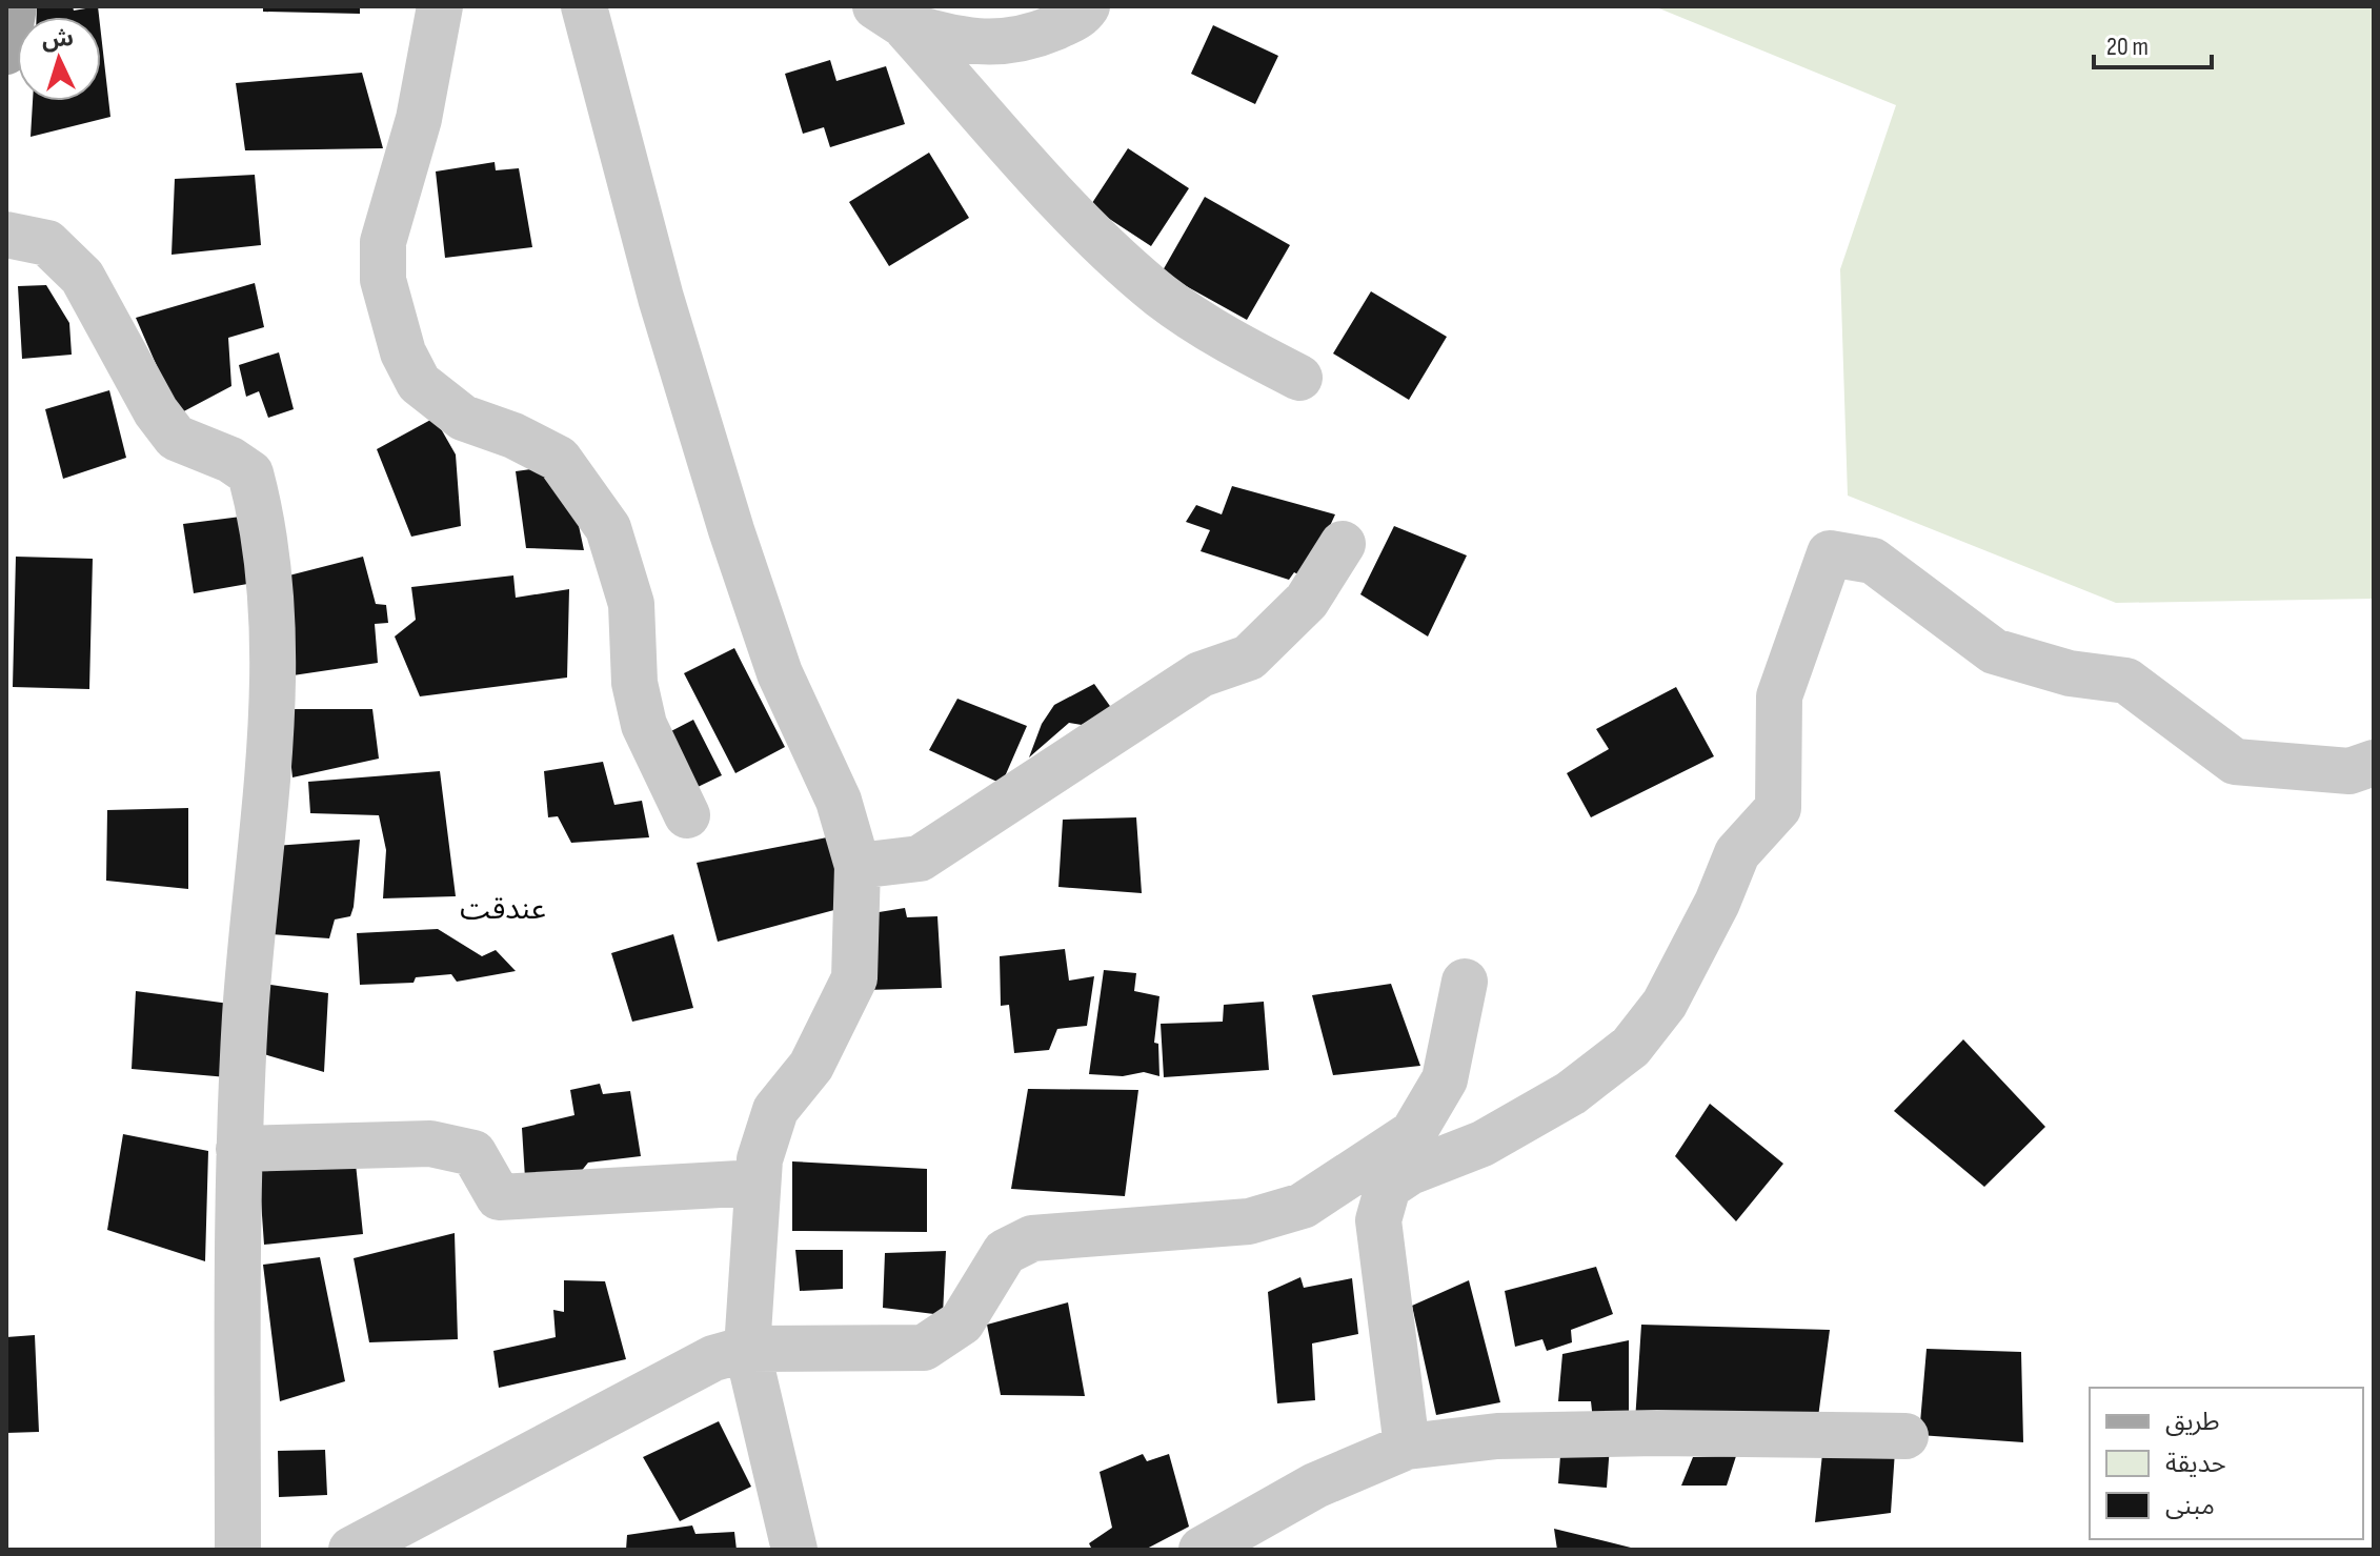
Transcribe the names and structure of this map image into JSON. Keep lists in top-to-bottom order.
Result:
{
  "districts": ["عندقت"],
  "legend": ["طريق", "حديقة", "مبنى"],
  "scale_bar": "20 m",
  "north": "top"
}
